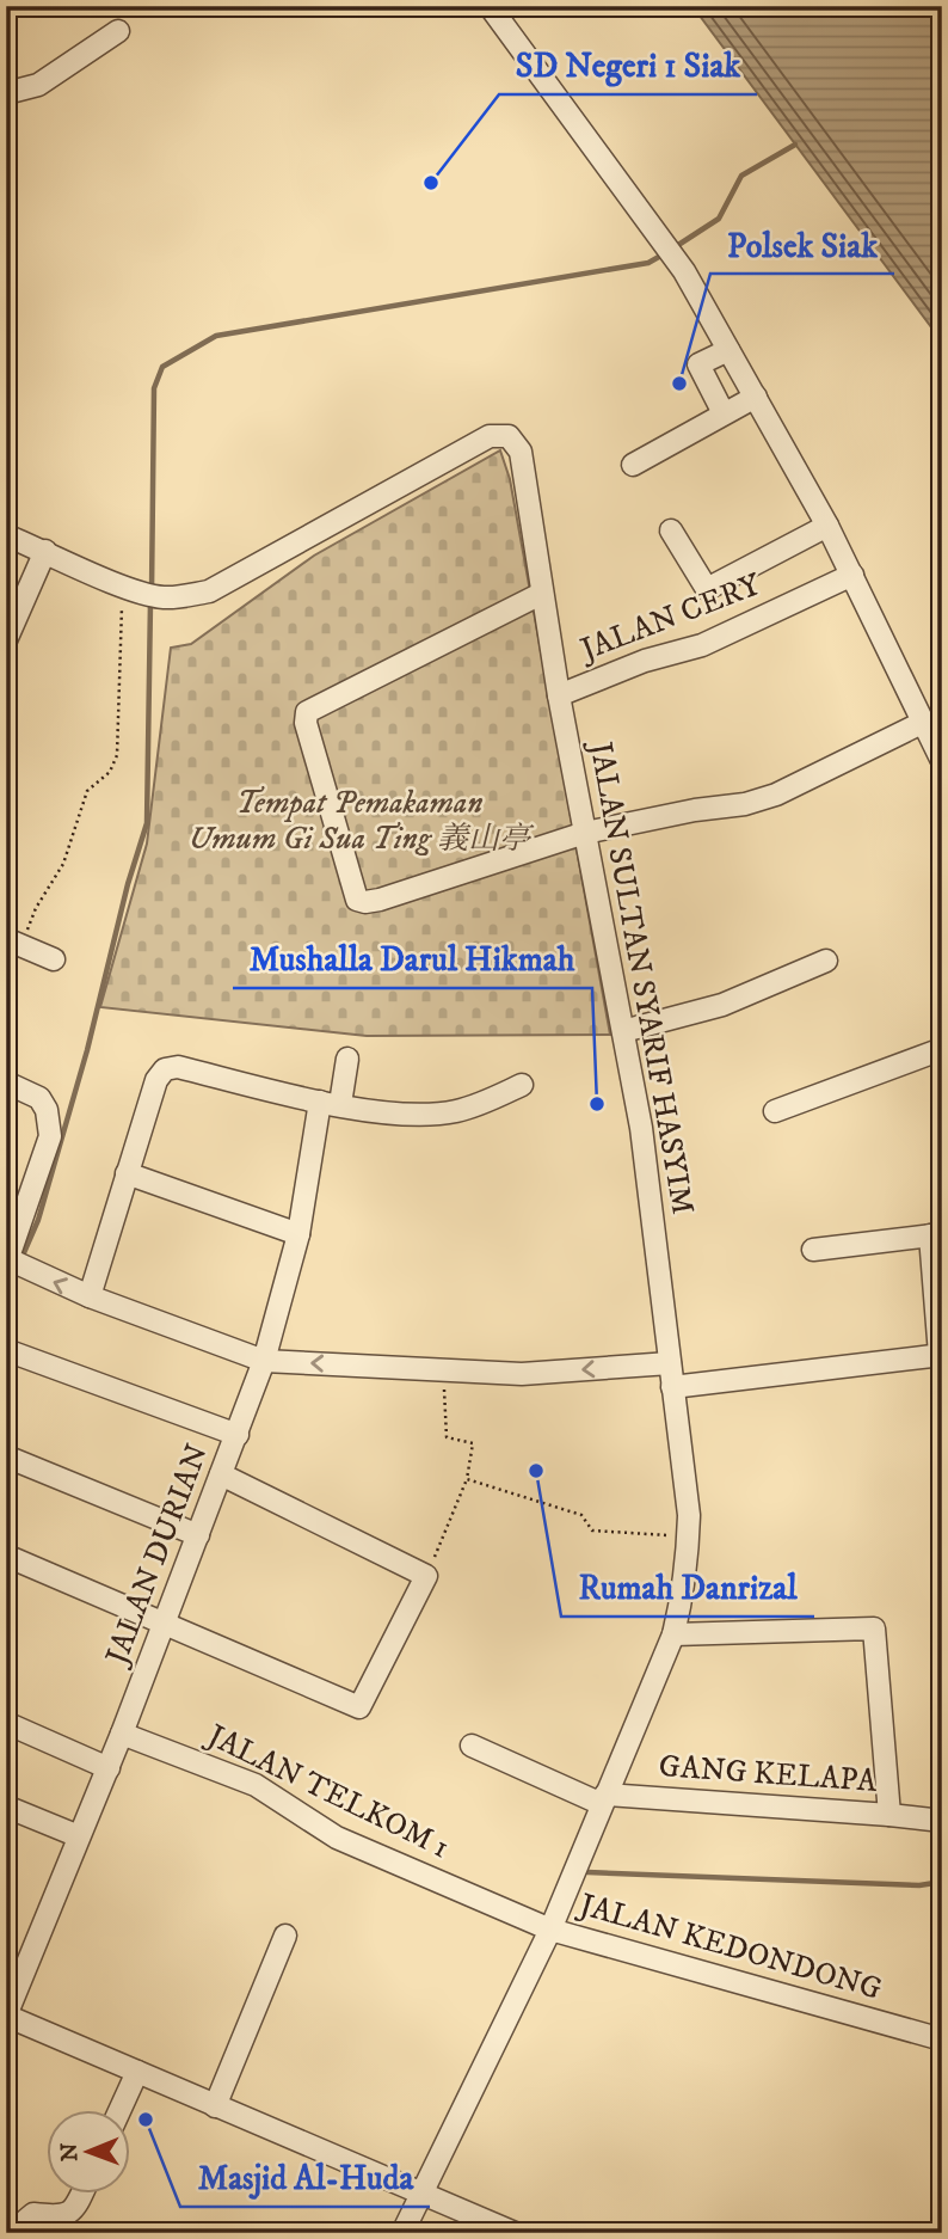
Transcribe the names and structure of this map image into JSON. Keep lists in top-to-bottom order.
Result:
{
  "streets": {
    "street": [
      "JALAN CERY",
      "JALAN SULTAN SYARIF HASYIM",
      "JALAN DURIAN",
      "GANG KELAPA",
      "JALAN TELKOM 1",
      "JALAN KEDONDONG"
    ]
  },
  "crossings": [
    ["JALAN CERY", "JALAN SULTAN SYARIF HASYIM"],
    ["JALAN SULTAN SYARIF HASYIM", "GANG KELAPA"],
    ["JALAN SULTAN SYARIF HASYIM", "JALAN TELKOM 1"],
    ["JALAN SULTAN SYARIF HASYIM", "JALAN KEDONDONG"],
    ["JALAN DURIAN", "JALAN TELKOM 1"],
    ["JALAN TELKOM 1", "JALAN KEDONDONG"]
  ],
  "parks": ["Tempat Pemakaman Umum Gi Sua Ting 義山亭"],
  "places": [
    "SD Negeri 1 Siak",
    "Polsek Siak",
    "Mushalla Darul Hikmah",
    "Rumah Danrizal",
    "Masjid Al-Huda"
  ],
  "north": "left"
}
